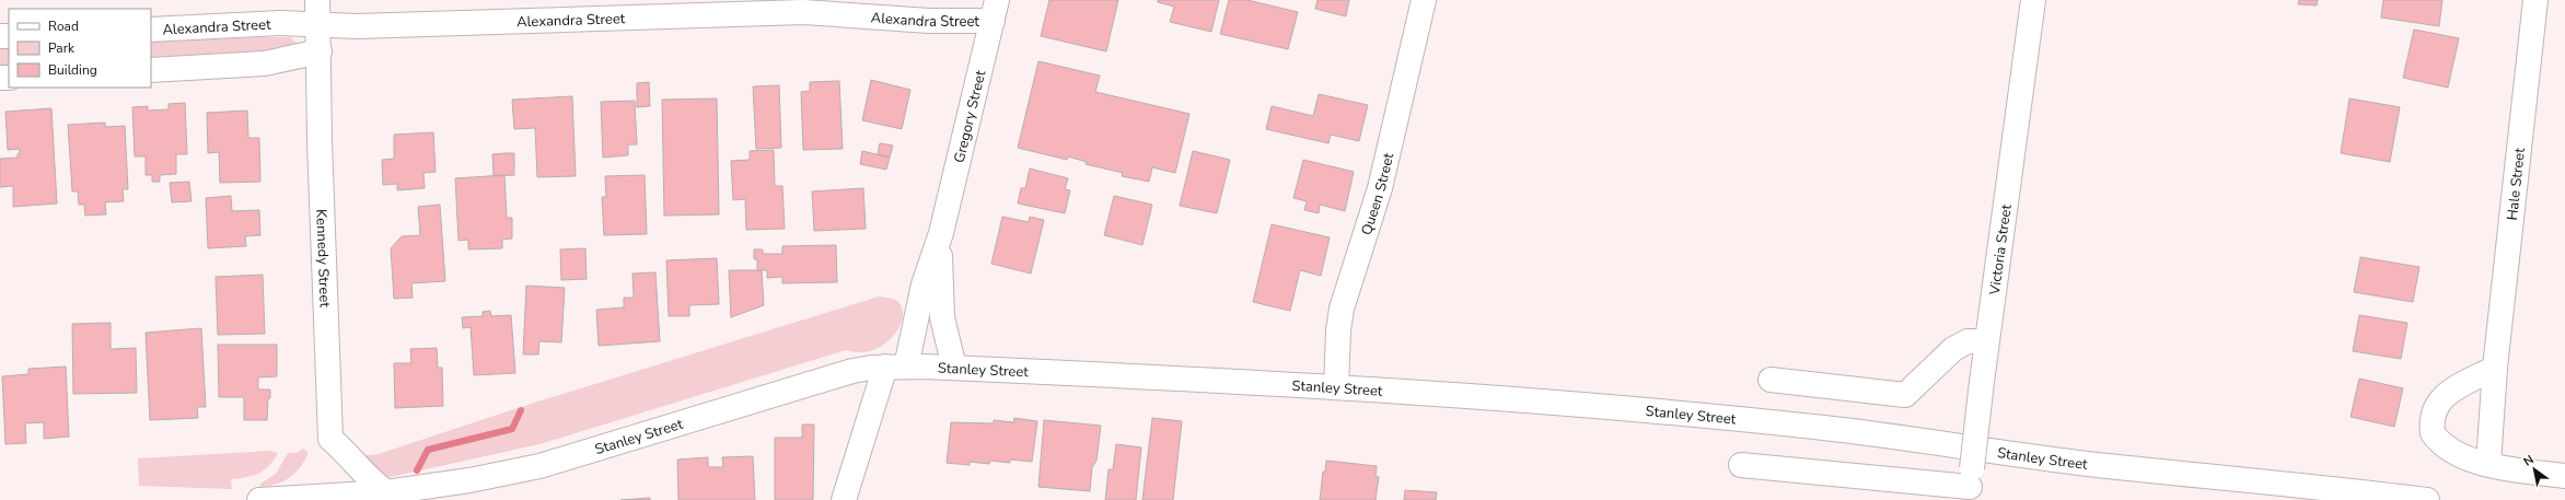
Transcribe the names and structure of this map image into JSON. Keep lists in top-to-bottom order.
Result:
{
  "streets": {
    "street": [
      "Alexandra Street",
      "Gregory Street",
      "Hale Street",
      "Queen Street",
      "Victoria Street",
      "Kennedy Street",
      "Stanley Street"
    ]
  },
  "crossings": [
    ["Alexandra Street", "Gregory Street"],
    ["Alexandra Street", "Kennedy Street"],
    ["Gregory Street", "Stanley Street"],
    ["Queen Street", "Stanley Street"],
    ["Kennedy Street", "Stanley Street"]
  ],
  "legend": ["Road", "Park", "Building"],
  "north": "top left"
}
